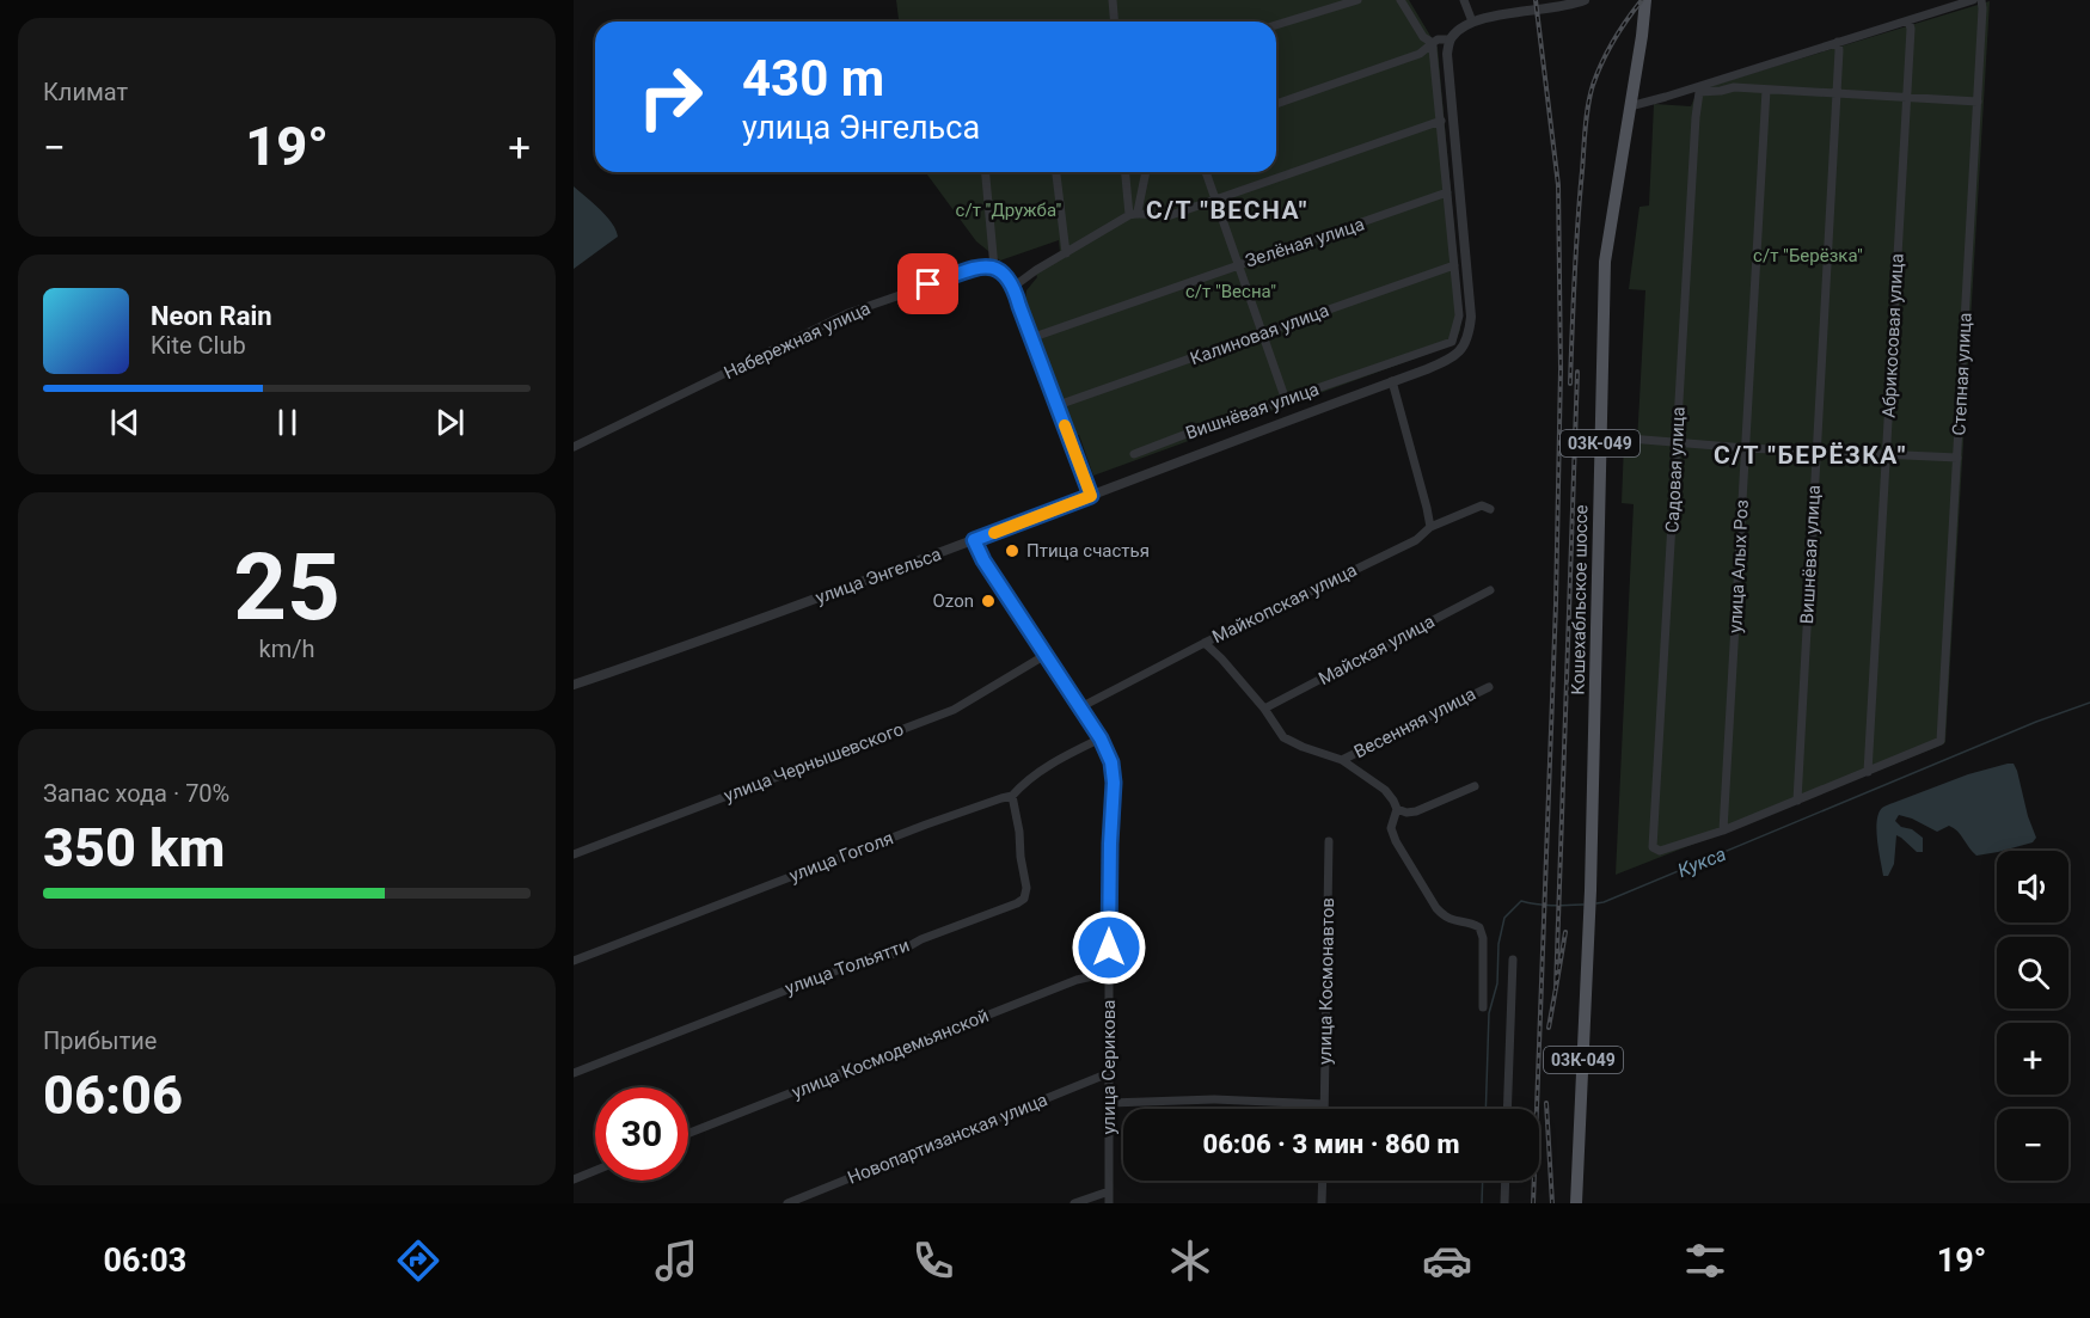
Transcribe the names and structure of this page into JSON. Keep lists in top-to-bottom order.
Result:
{
  "streets": {
    "main road": ["03К-049", "Кошехабльское шоссе"],
    "street": [
      "Зелёная улица",
      "Калиновая улица",
      "Абрикосовая улица",
      "Набережная улица",
      "Степная улица",
      "Вишнёвая улица",
      "Садовая улица",
      "улица Алых Роз",
      "улица Энгельса",
      "Майкопская улица",
      "Майская улица",
      "Весенняя улица",
      "улица Чернышевского",
      "улица Гоголя",
      "улица Тольятти",
      "улица Космонавтов",
      "улица Космодемьянской",
      "улица Серикова",
      "Новопартизанская улица"
    ]
  },
  "crossings": [
    ["Калиновая улица", "Вишнёвая улица"],
    ["Абрикосовая улица", "Степная улица"],
    ["Садовая улица", "улица Алых Роз"],
    ["улица Энгельса", "улица Серикова"],
    ["Майкопская улица", "улица Серикова"],
    ["улица Чернышевского", "улица Серикова"],
    ["улица Гоголя", "улица Тольятти"],
    ["улица Гоголя", "улица Серикова"],
    ["улица Космодемьянской", "улица Серикова"],
    ["улица Серикова", "Новопартизанская улица"]
  ],
  "districts": ["С/Т \"ВЕСНА\"", "С/Т \"БЕРЁЗКА\""],
  "water": ["Кукса"],
  "parks": ["с/т \"Дружба\"", "с/т \"Берёзка\"", "с/т \"Весна\""],
  "places": ["Птица счастья", "Ozon"],
  "page": {
    "tile": [
      "Климат",
      ["25", "km/h"],
      ["Запас хода · 70%", "350 km"],
      ["Прибытие", "06:06"]
    ],
    "turn": ["430 m", "улица Энгельса"],
    "heat": ["−", "19°", "+"],
    "song": ["Neon Rain", "Kite Club"],
    "map_buttons": ["+", "−"],
    "limit": "30",
    "trip": "06:06 · 3 мин · 860 m",
    "tabs": ["06:03", "19°"]
  }
}
